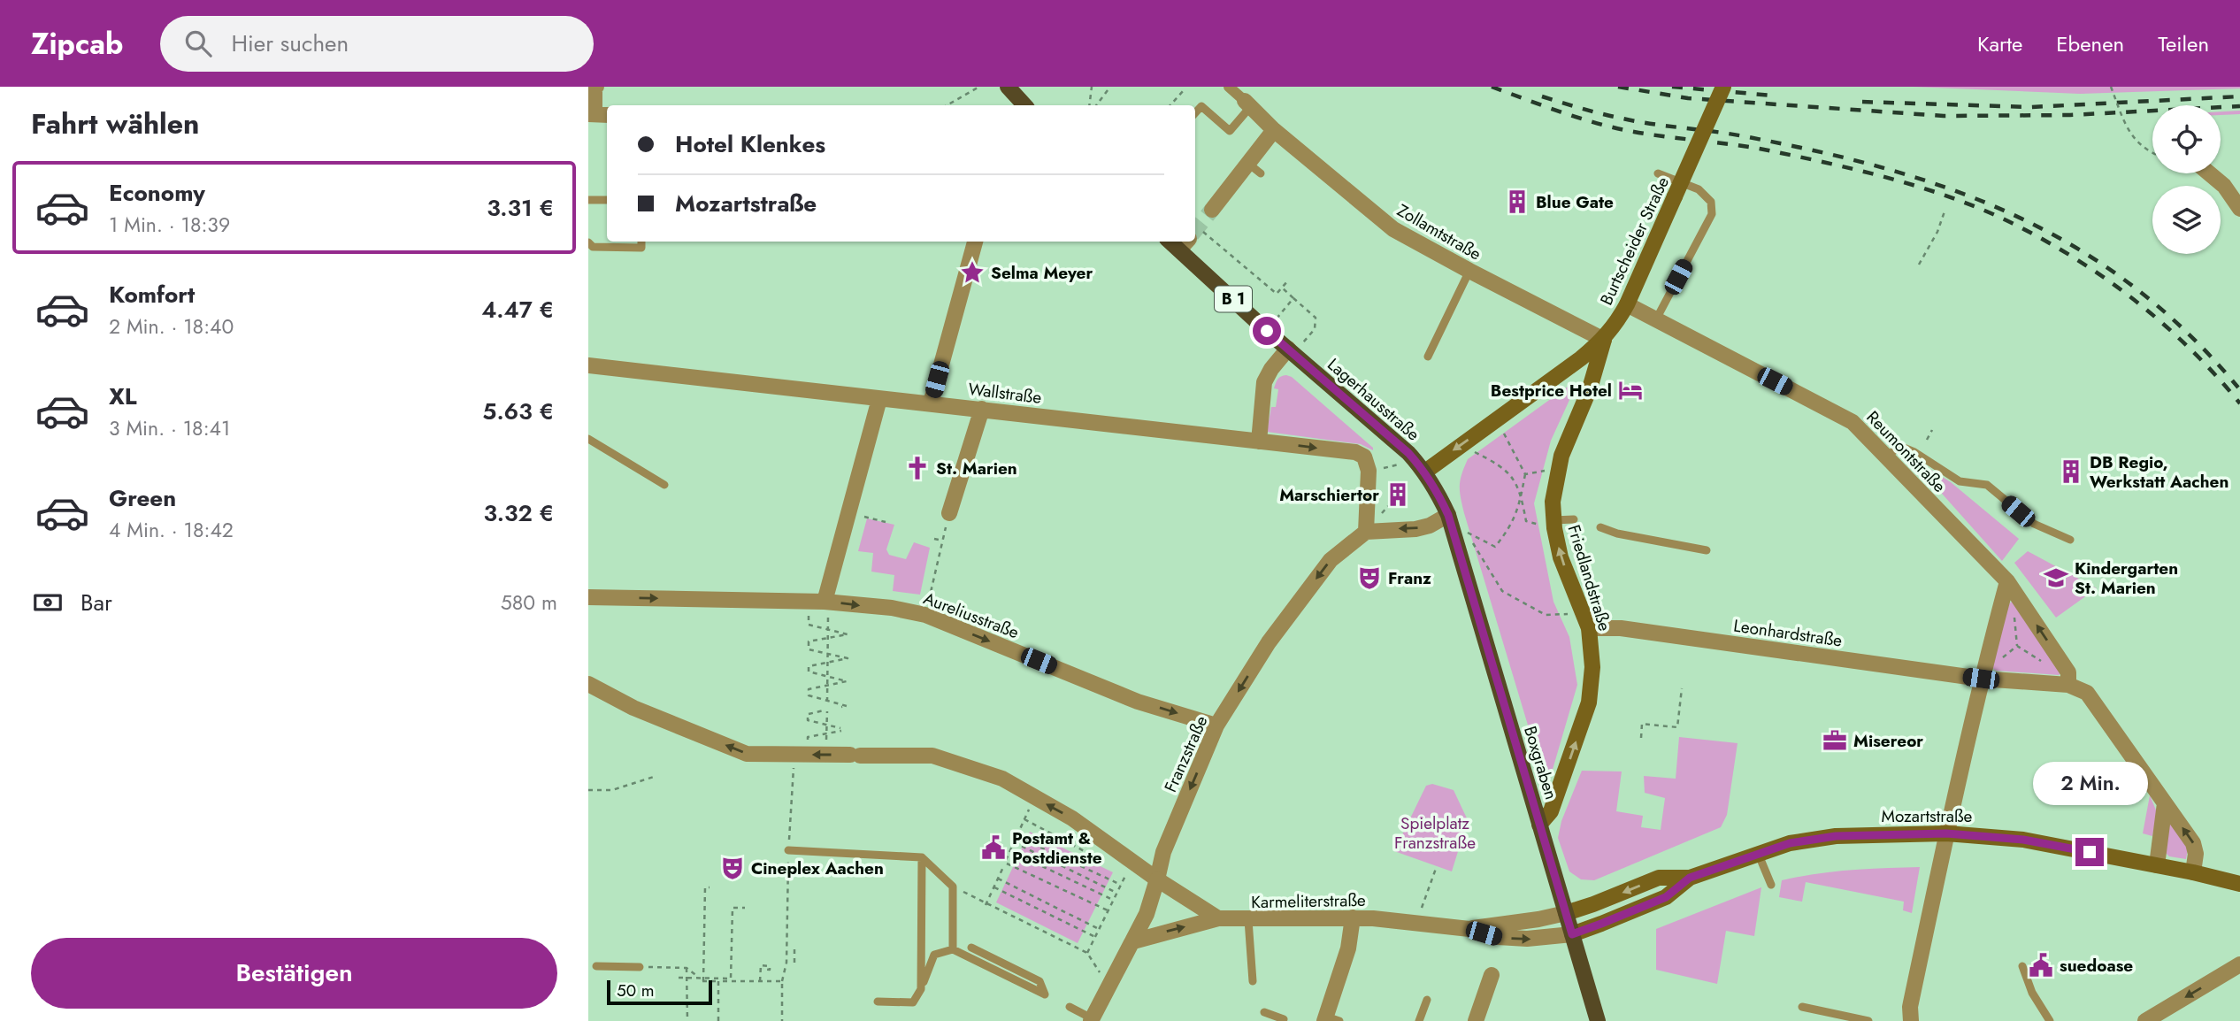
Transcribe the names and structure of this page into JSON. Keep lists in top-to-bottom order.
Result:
{
  "streets": {
    "main road": [
      "Burtscheider Straße",
      "B 1",
      "Lagerhausstraße",
      "Friedlandstraße",
      "Boxgraben",
      "Mozartstraße"
    ],
    "street": [
      "Zollamtstraße",
      "Wallstraße",
      "Reumontstraße",
      "Aureliusstraße",
      "Leonhardstraße",
      "Franzstraße",
      "Karmeliterstraße"
    ]
  },
  "crossings": [
    ["Zollamtstraße", "Burtscheider Straße"],
    ["Zollamtstraße", "Friedlandstraße"],
    ["Burtscheider Straße", "Lagerhausstraße"],
    ["Burtscheider Straße", "Reumontstraße"],
    ["Burtscheider Straße", "Friedlandstraße"],
    ["Lagerhausstraße", "Boxgraben"],
    ["Reumontstraße", "Leonhardstraße"],
    ["Friedlandstraße", "Leonhardstraße"],
    ["Friedlandstraße", "Boxgraben"],
    ["Aureliusstraße", "Franzstraße"],
    ["Franzstraße", "Karmeliterstraße"],
    ["Boxgraben", "Mozartstraße"],
    ["Boxgraben", "Karmeliterstraße"],
    ["Mozartstraße", "Karmeliterstraße"]
  ],
  "one_way": [
    "Burtscheider Straße",
    "Friedlandstraße",
    "Aureliusstraße",
    "Franzstraße"
  ],
  "parks": ["Spielplatz Franzstraße"],
  "places": {
    "building": ["Blue Gate", "DB Regio, Werkstatt Aachen", "Marschiertor"],
    "place": ["Selma Meyer"],
    "hotel": ["Bestprice Hotel"],
    "church": ["St. Marien"],
    "theatre": ["Franz", "Cineplex Aachen"],
    "school or university": ["Kindergarten St. Marien"],
    "office": ["Misereor"],
    "public building": ["Postamt & Postdienste", "suedoase"]
  },
  "scale_bar": "50 m",
  "page": {
    "header": "Zipcab",
    "search": "Hier suchen",
    "nav": ["Karte", "Ebenen", "Teilen"],
    "heading": "Fahrt wählen",
    "banner": ["Hotel Klenkes", "Mozartstraße"],
    "list": [
      {
        "name": "Economy",
        "note": "1 Min. · 18:39",
        "value": "3.31 €"
      },
      {
        "name": "Komfort",
        "note": "2 Min. · 18:40",
        "value": "4.47 €"
      },
      {
        "name": "XL",
        "note": "3 Min. · 18:41",
        "value": "5.63 €"
      },
      {
        "name": "Green",
        "note": "4 Min. · 18:42",
        "value": "3.32 €"
      }
    ],
    "pay": ["Bar", "580 m"],
    "bubble": "2 Min.",
    "buttons": "Bestätigen",
    "scale": "50 m"
  }
}
